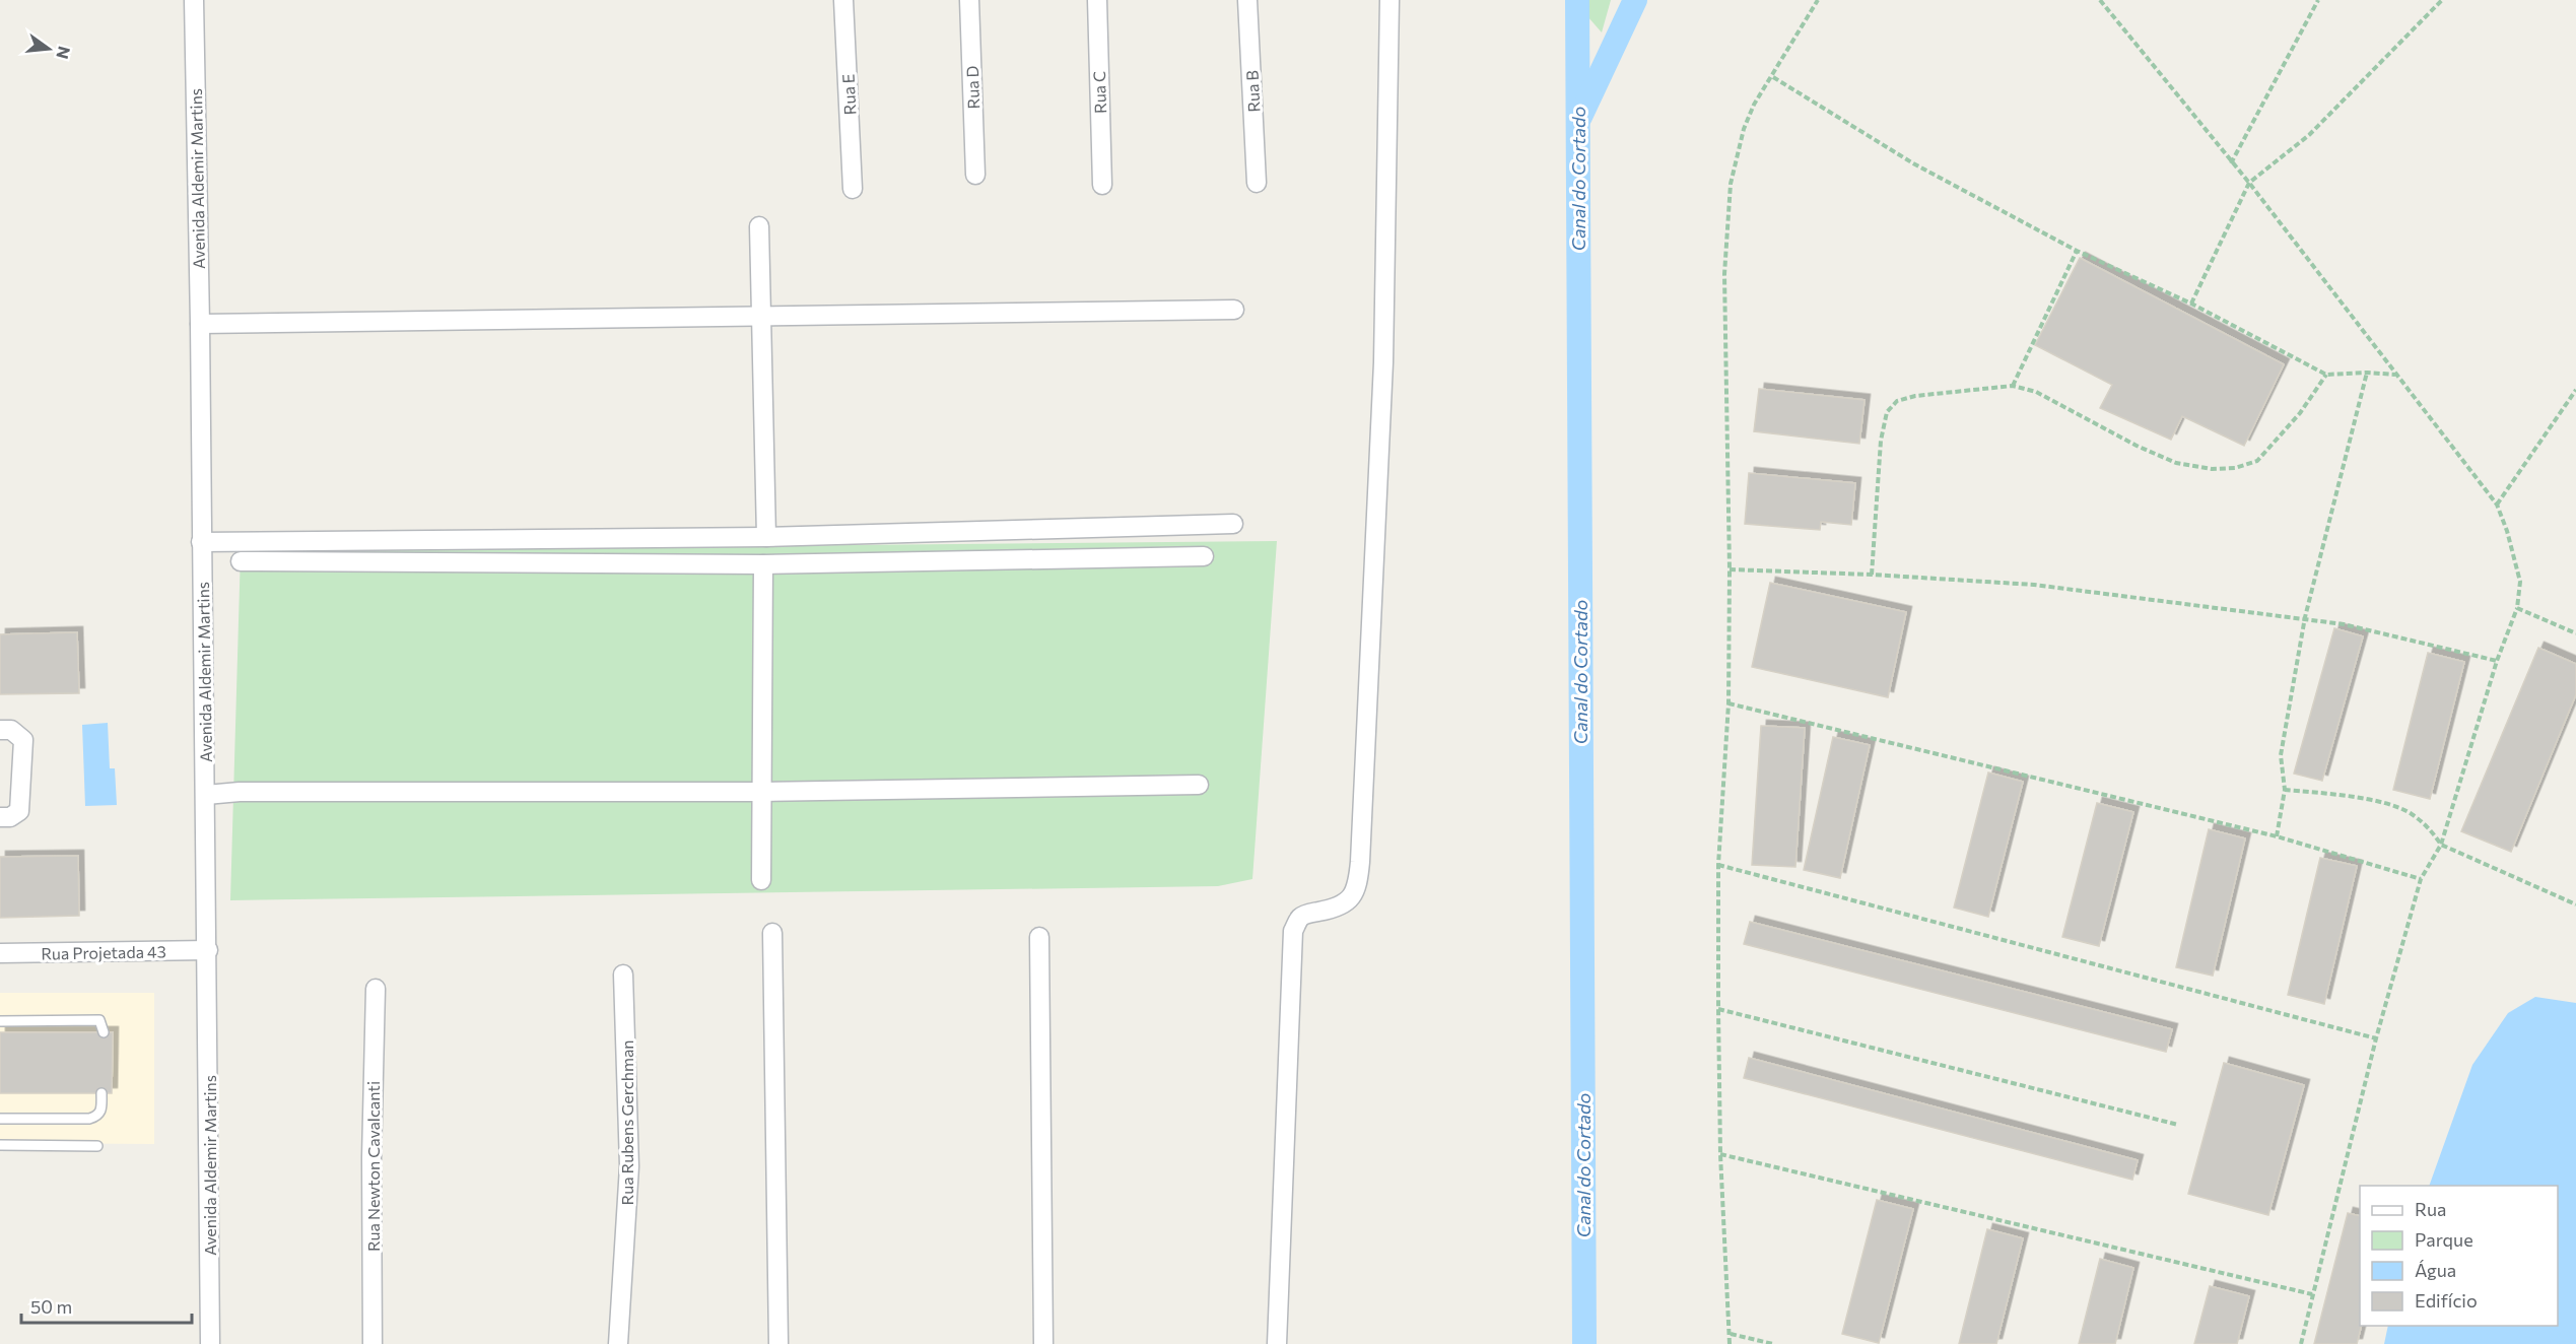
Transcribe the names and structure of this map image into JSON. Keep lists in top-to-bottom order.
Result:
{
  "streets": {
    "street": [
      "Rua D",
      "Rua B",
      "Rua C",
      "Rua E",
      "Avenida Aldemir Martins",
      "Rua Projetada 43",
      "Rua Rubens Gerchman",
      "Rua Newton Cavalcanti"
    ]
  },
  "crossings": [
    ["Avenida Aldemir Martins", "Rua Projetada 43"]
  ],
  "water": ["Canal do Cortado"],
  "legend": [
    "Rua",
    "Parque",
    "Água",
    "Edifício"
  ],
  "scale_bar": "50 m",
  "north": "right"
}
